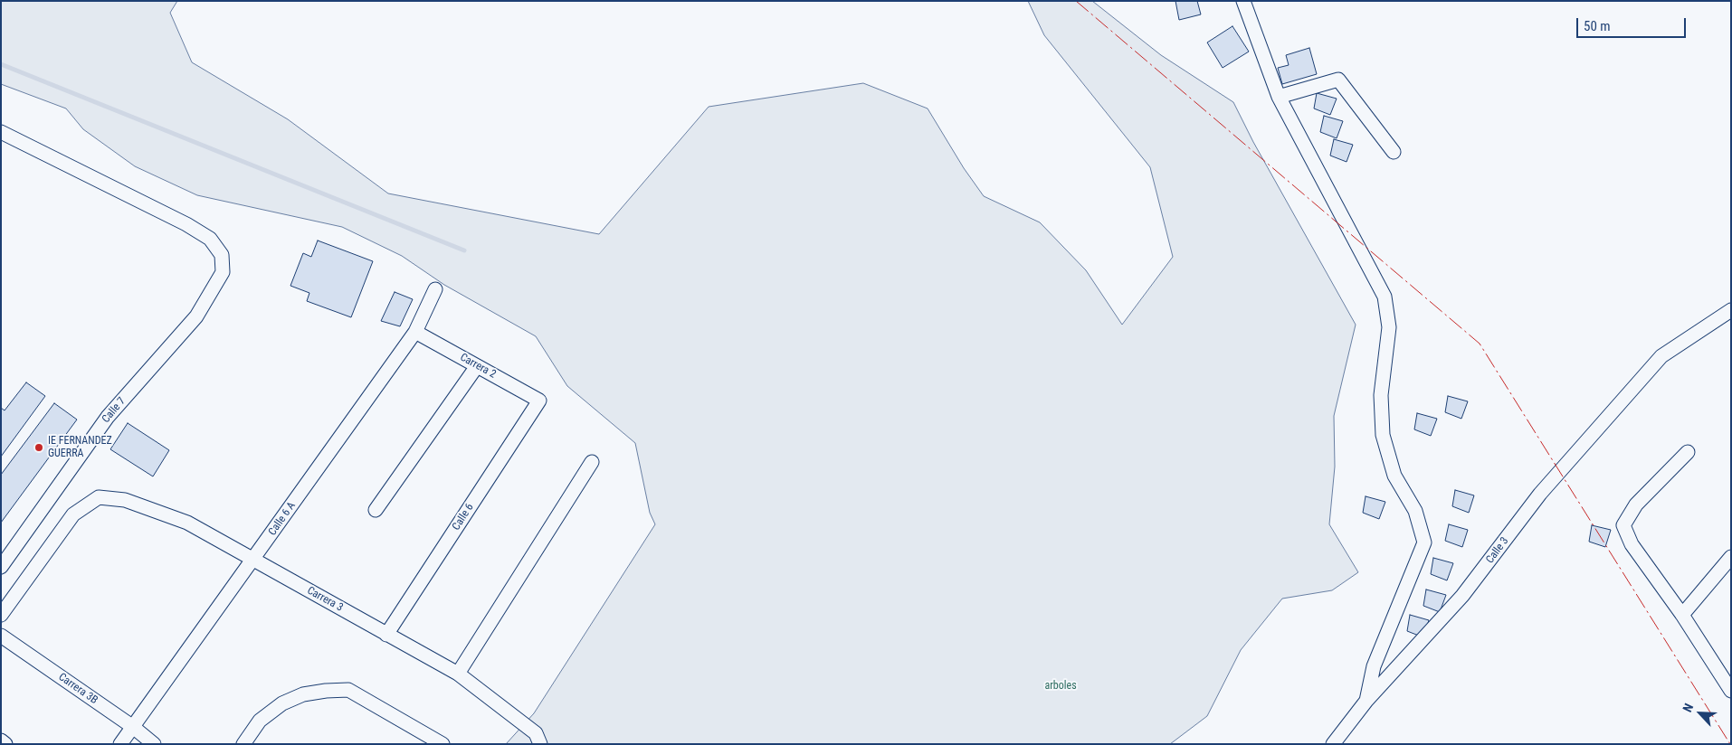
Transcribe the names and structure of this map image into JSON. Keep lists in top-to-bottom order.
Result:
{
  "streets": {
    "street": [
      "Carrera 2",
      "Calle 7",
      "Calle 6",
      "Calle 6 A",
      "Calle 3",
      "Carrera 3",
      "Carrera 3B"
    ]
  },
  "crossings": [
    ["Carrera 2", "Calle 6"],
    ["Carrera 2", "Calle 6 A"],
    ["Calle 6", "Carrera 3"],
    ["Calle 6 A", "Carrera 3"],
    ["Calle 6 A", "Carrera 3B"]
  ],
  "parks": ["arboles"],
  "places": ["IE FERNANDEZ GUERRA"],
  "scale_bar": "50 m",
  "north": "top left"
}
